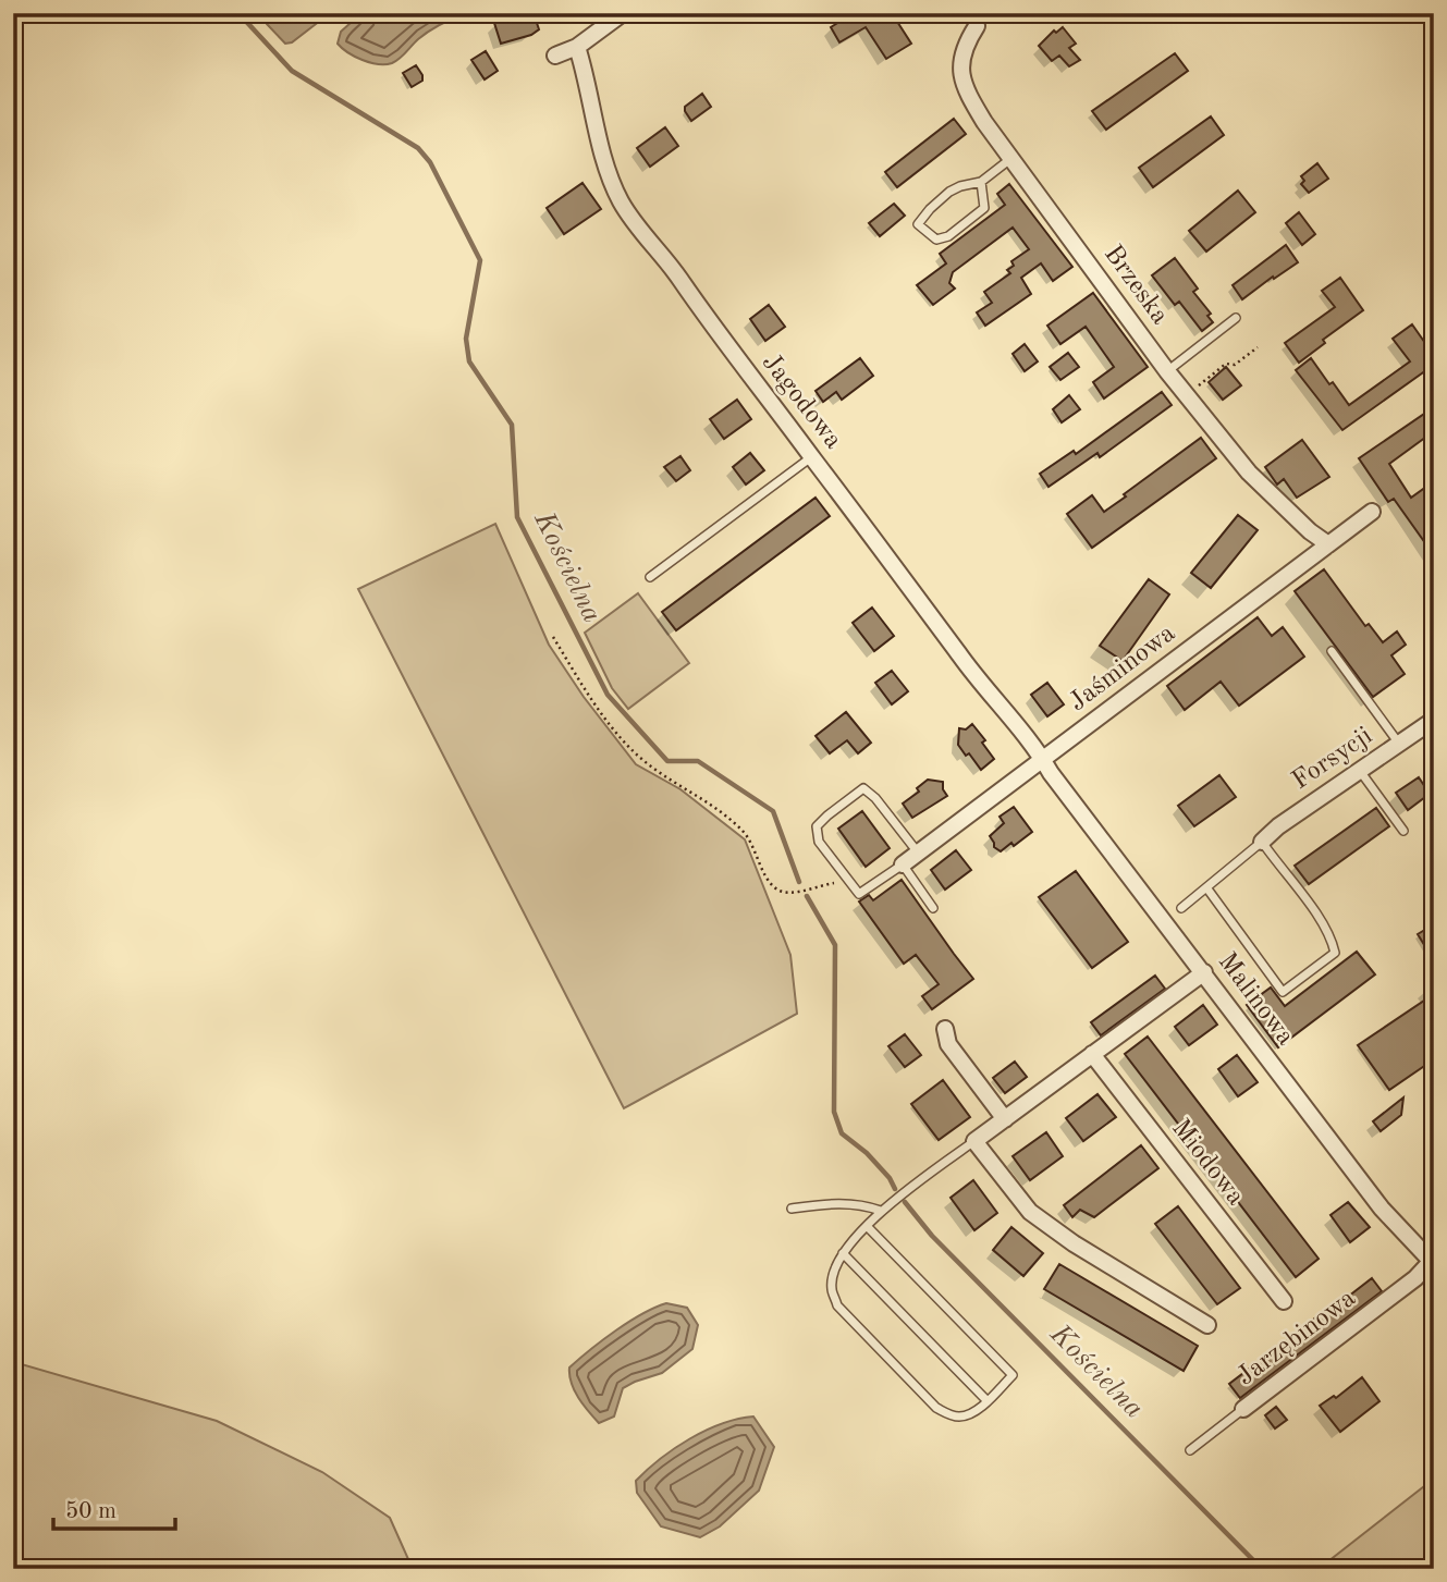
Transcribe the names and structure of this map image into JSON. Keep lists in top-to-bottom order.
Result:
{
  "streets": {
    "street": [
      "Brzeska",
      "Jagodowa",
      "Jaśminowa",
      "Forsycji",
      "Malinowa",
      "Miodowa",
      "Jarzębinowa"
    ]
  },
  "crossings": [
    ["Brzeska", "Jaśminowa"],
    ["Jagodowa", "Jaśminowa"],
    ["Jagodowa", "Malinowa"],
    ["Jaśminowa", "Malinowa"],
    ["Malinowa", "Jarzębinowa"]
  ],
  "water": ["Kościelna"],
  "scale_bar": "50 m"
}
